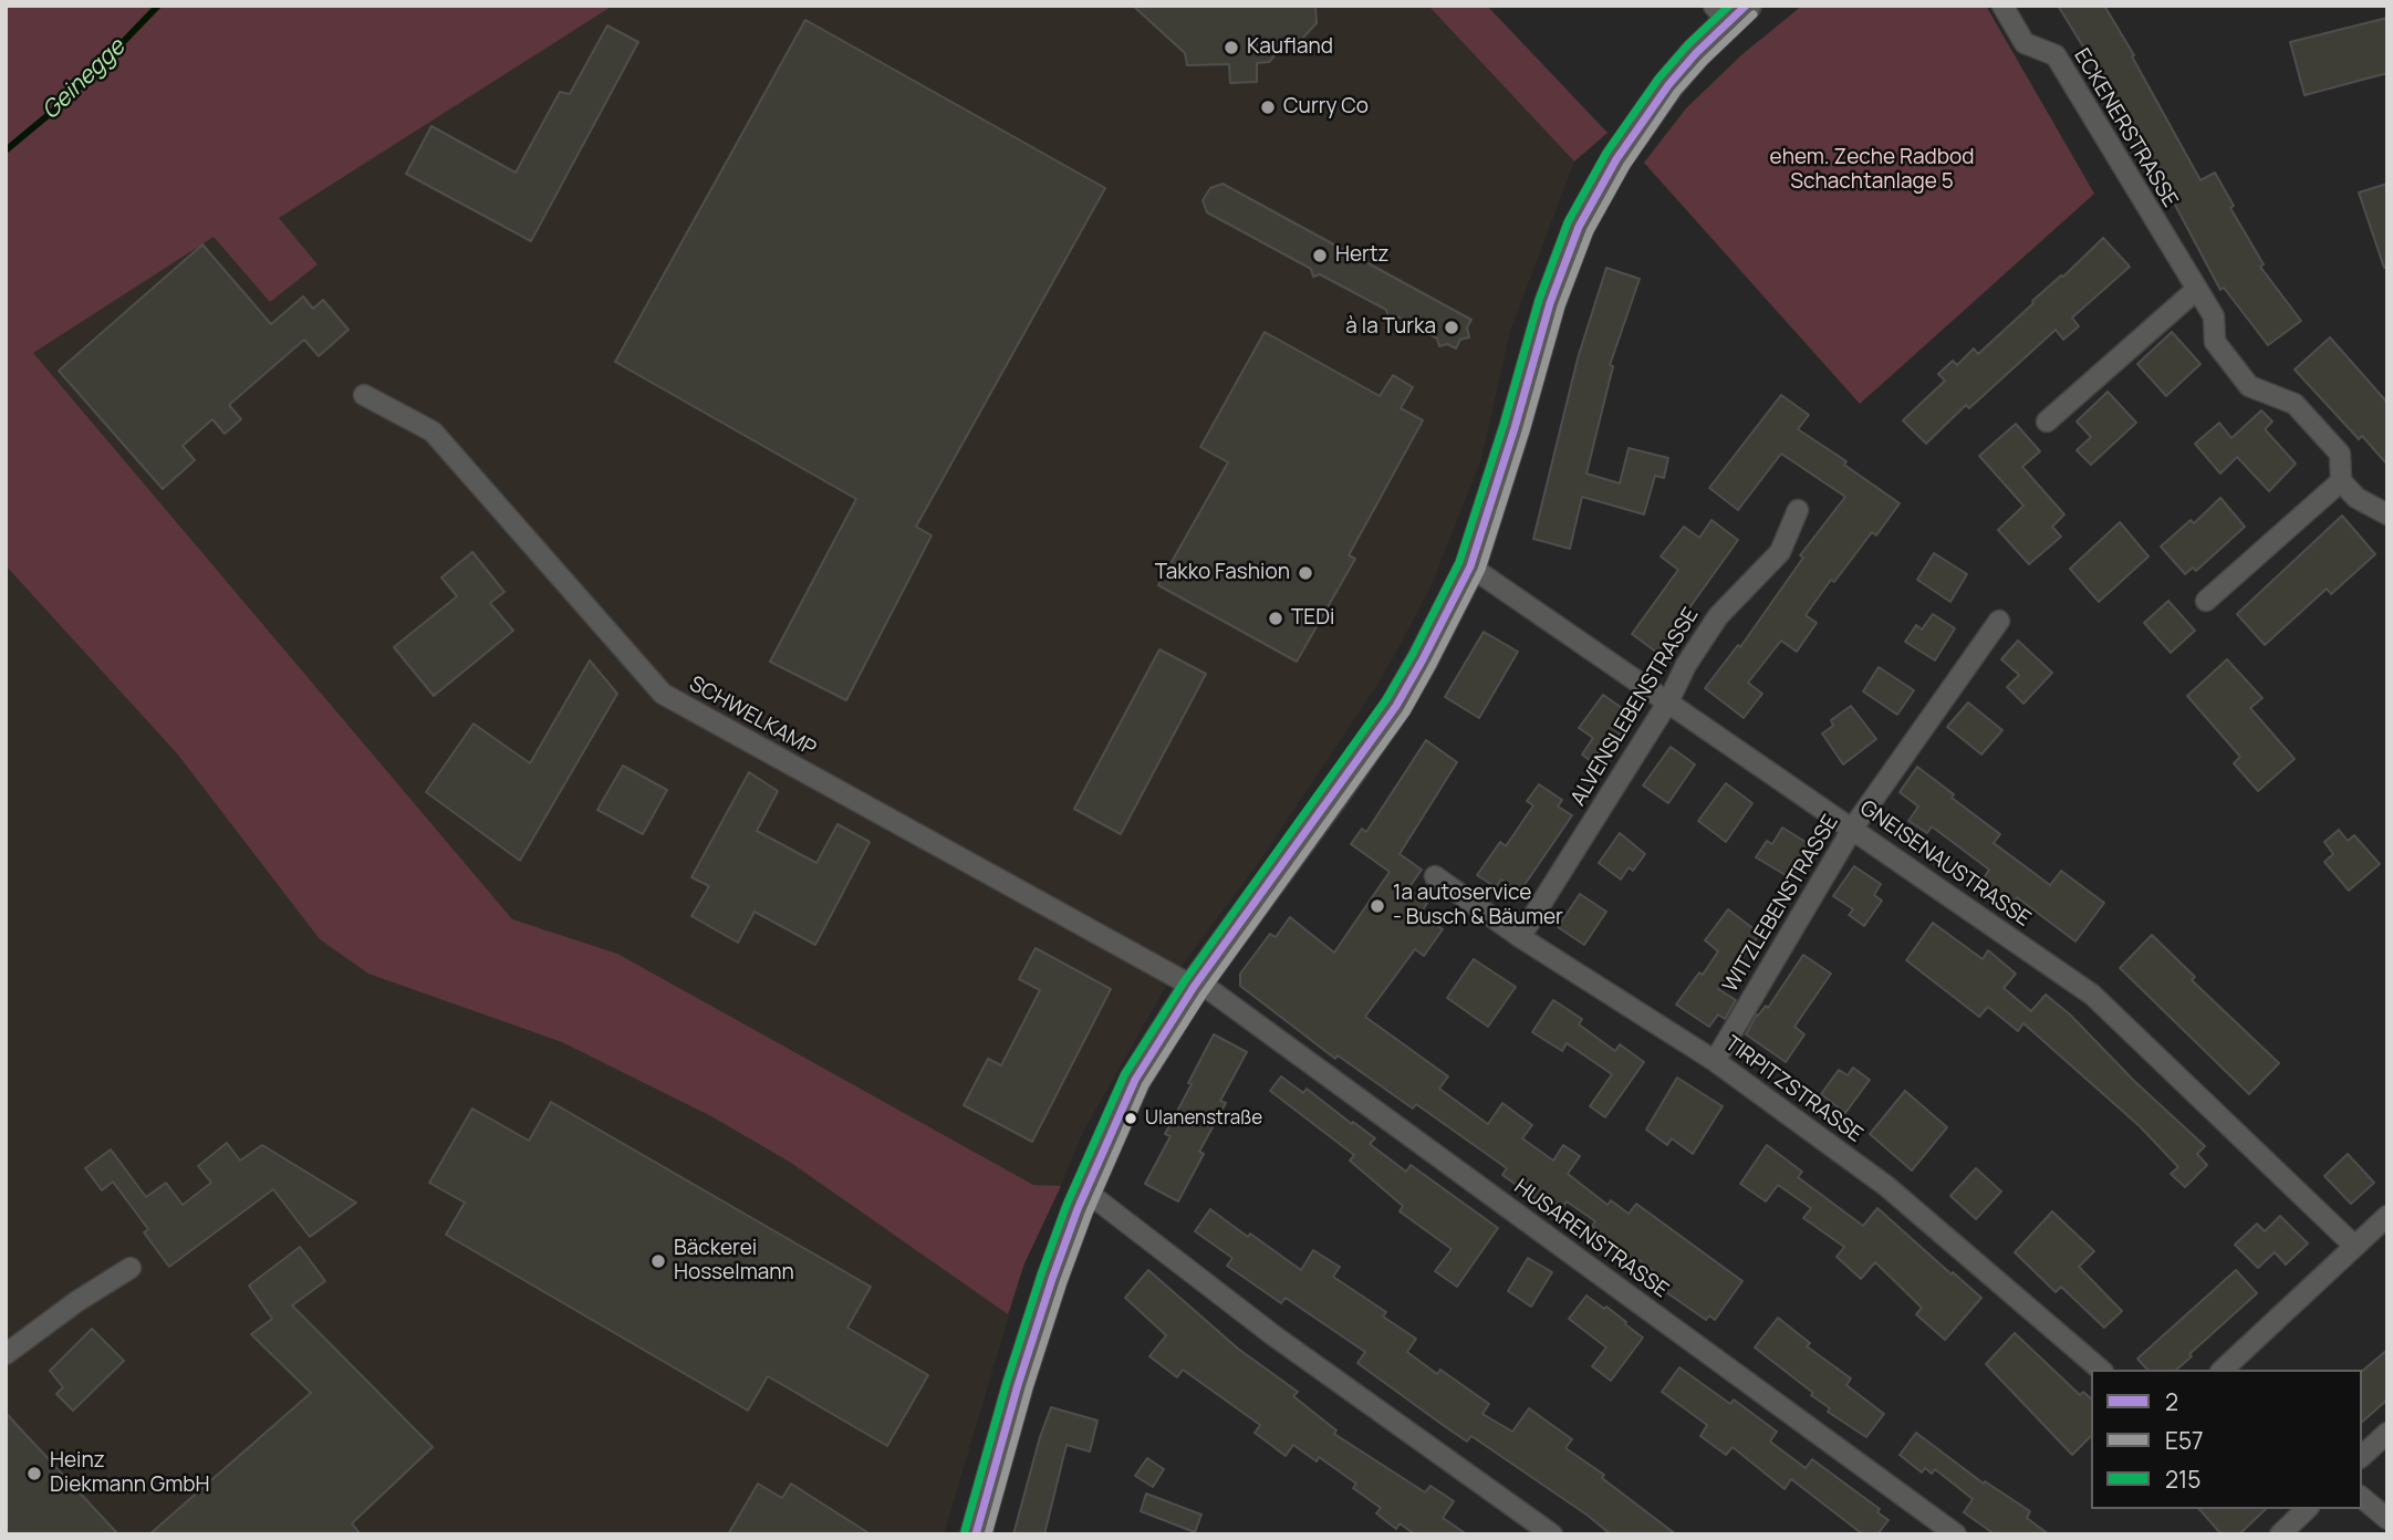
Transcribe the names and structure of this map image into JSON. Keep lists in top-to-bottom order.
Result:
{
  "streets": {
    "street": [
      "ECKENERSTRASSE",
      "ALVENSLEBENSTRASSE",
      "SCHWELKAMP",
      "GNEISENAUSTRASSE",
      "WITZLEBENSTRASSE",
      "TIRPITZSTRASSE",
      "HUSARENSTRASSE"
    ]
  },
  "crossings": [
    ["ALVENSLEBENSTRASSE", "GNEISENAUSTRASSE"],
    ["ALVENSLEBENSTRASSE", "TIRPITZSTRASSE"],
    ["SCHWELKAMP", "HUSARENSTRASSE"],
    ["GNEISENAUSTRASSE", "WITZLEBENSTRASSE"],
    ["WITZLEBENSTRASSE", "TIRPITZSTRASSE"]
  ],
  "water": ["Geinegge"],
  "parks": ["ehem. Zeche Radbod Schachtanlage 5"],
  "places": [
    "Kaufland",
    "Curry Co",
    "Hertz",
    "à la Turka",
    "Takko Fashion",
    "TEDi",
    "1a autoservice - Busch & Bäumer",
    "Ulanenstraße",
    "Bäckerei Hosselmann",
    "Heinz Diekmann GmbH"
  ],
  "lines": ["transit line 2", "transit line 215", "transit line E57"],
  "legend": ["2", "E57", "215"]
}
